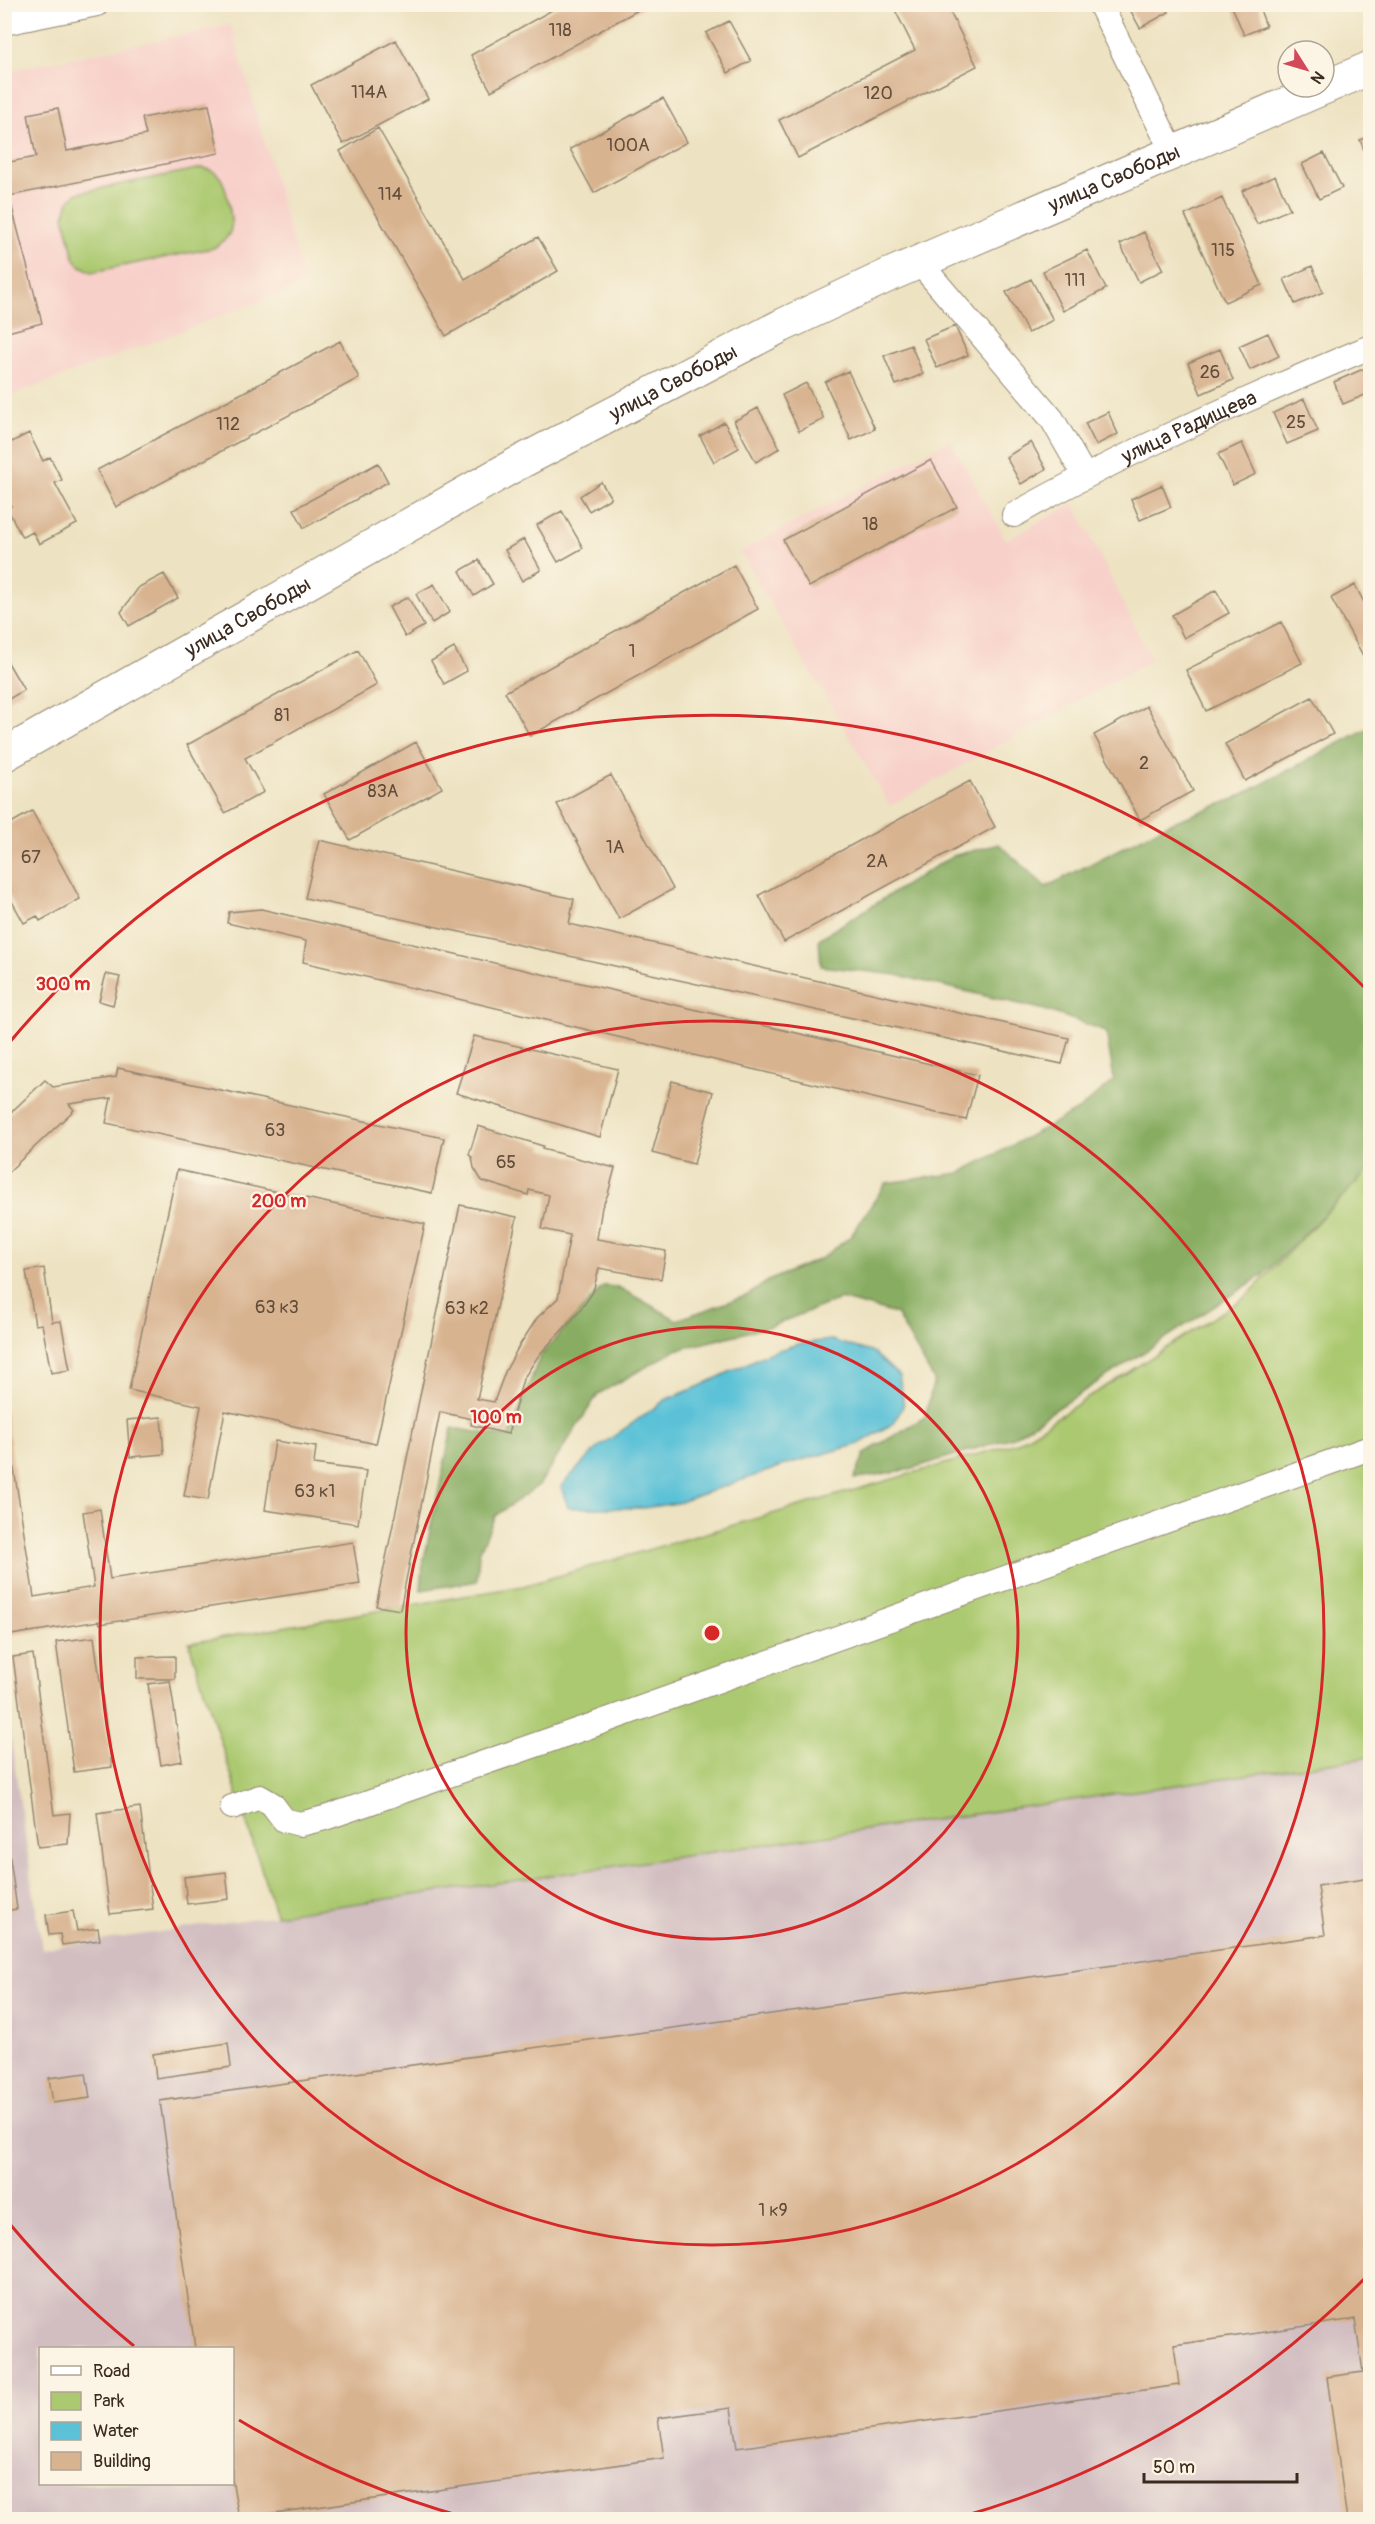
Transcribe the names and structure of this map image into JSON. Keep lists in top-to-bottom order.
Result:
{
  "streets": {
    "main road": ["улица Свободы"],
    "street": ["улица Радищева"]
  },
  "house_numbers": [
    "118",
    "114А",
    "120",
    "100А",
    "114",
    "115",
    "111",
    "26",
    "25",
    "112",
    "18",
    "1",
    "81",
    "2",
    "83А",
    "1А",
    "67",
    "2А",
    "63",
    "65",
    "63 к3",
    "63 к2",
    "63 к1",
    "1 к9"
  ],
  "legend": [
    "Road",
    "Park",
    "Water",
    "Building"
  ],
  "scale_bar": "50 m",
  "north": "bottom right",
  "rings": ["300 m", "200 m", "100 m"]
}
